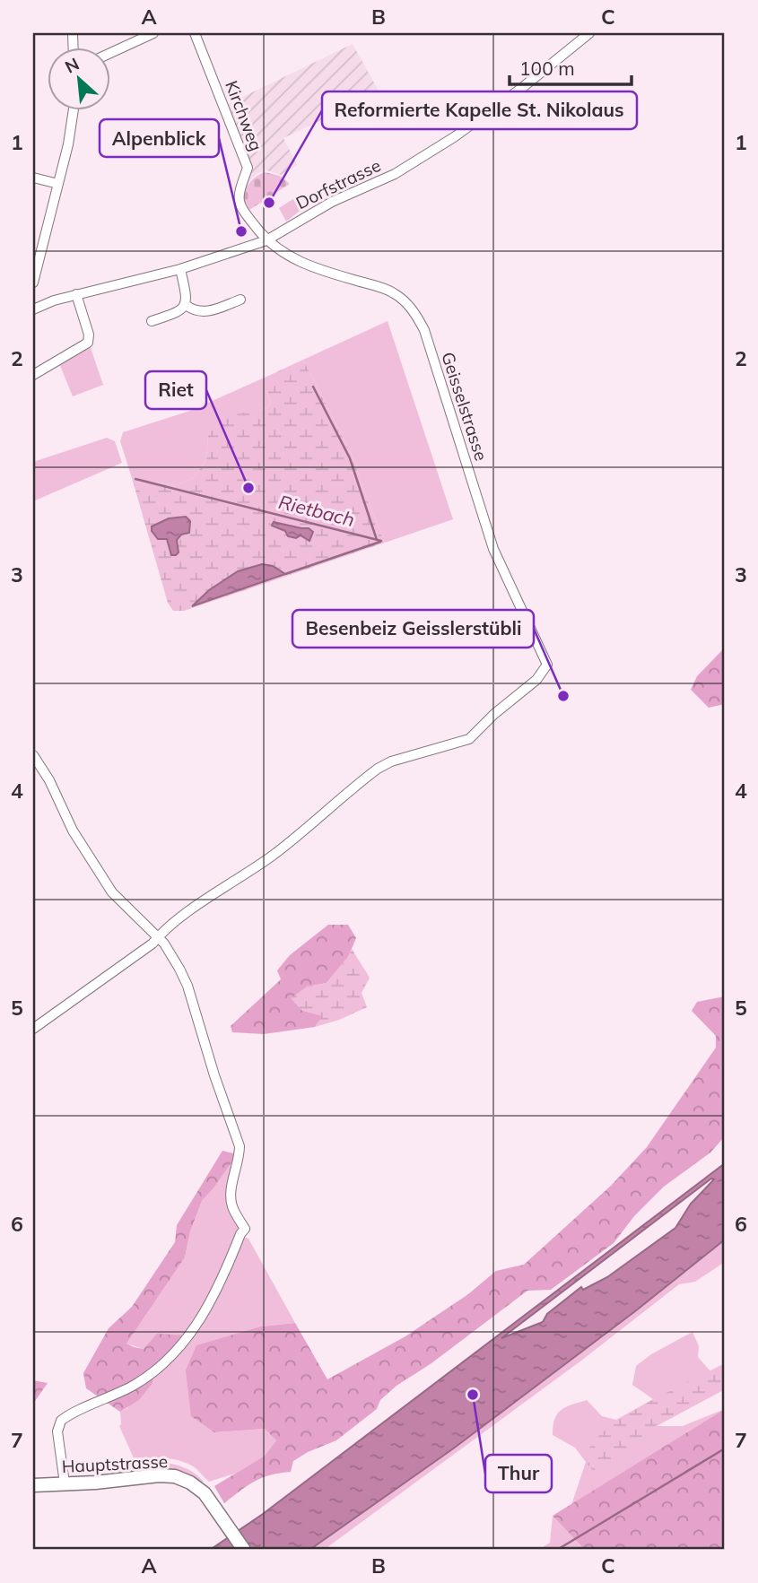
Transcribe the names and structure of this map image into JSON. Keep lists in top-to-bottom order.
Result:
{
  "streets": {
    "main road": ["Hauptstrasse"],
    "street": ["Kirchweg", "Dorfstrasse", "Geisselstrasse"]
  },
  "crossings": [
    ["Kirchweg", "Dorfstrasse"],
    ["Kirchweg", "Geisselstrasse"],
    ["Dorfstrasse", "Geisselstrasse"]
  ],
  "water": ["Rietbach"],
  "places": [
    "Reformierte Kapelle St. Nikolaus",
    "Alpenblick",
    "Riet",
    "Besenbeiz Geisslerstübli",
    "Thur"
  ],
  "scale_bar": "100 m",
  "north": "top left",
  "grid": {
    "columns": ["A", "B", "C"],
    "rows": [
      "1",
      "2",
      "3",
      "4",
      "5",
      "6",
      "7"
    ]
  }
}
